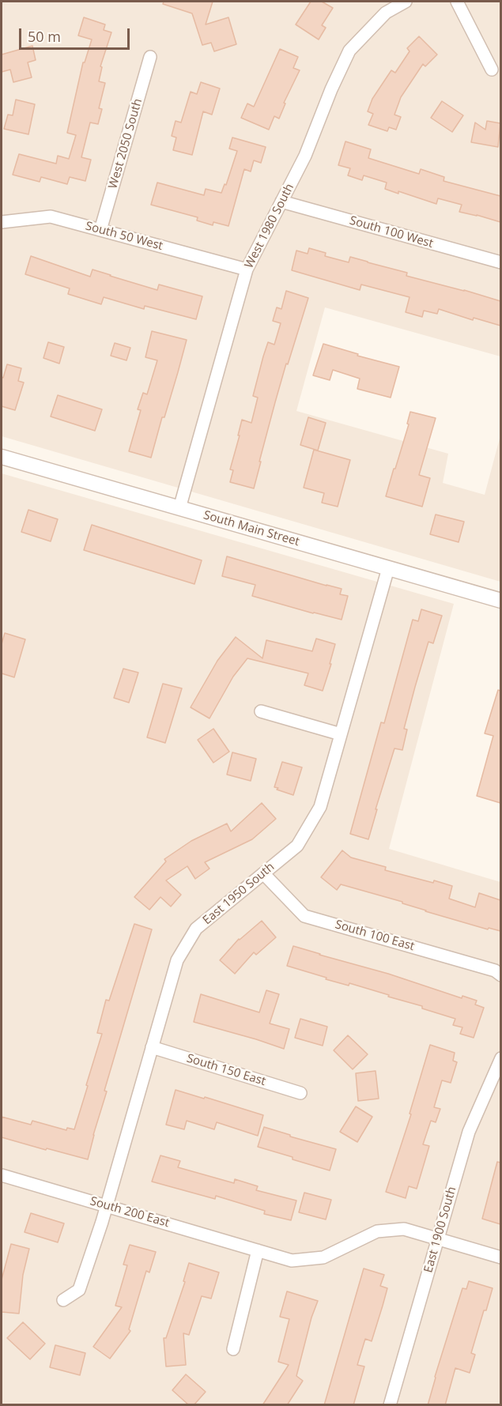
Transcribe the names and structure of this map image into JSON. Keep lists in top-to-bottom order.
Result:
{
  "streets": {
    "street": [
      "West 2050 South",
      "West 1980 South",
      "South 100 West",
      "South 50 West",
      "South Main Street",
      "East 1950 South",
      "South 100 East",
      "South 150 East",
      "South 200 East",
      "East 1900 South"
    ]
  },
  "crossings": [
    ["West 2050 South", "South 50 West"],
    ["West 1980 South", "South 100 West"],
    ["West 1980 South", "South 50 West"],
    ["West 1980 South", "South Main Street"],
    ["South Main Street", "East 1950 South"],
    ["East 1950 South", "South 100 East"],
    ["East 1950 South", "South 150 East"],
    ["East 1950 South", "South 200 East"],
    ["South 200 East", "East 1900 South"]
  ],
  "scale_bar": "50 m"
}
